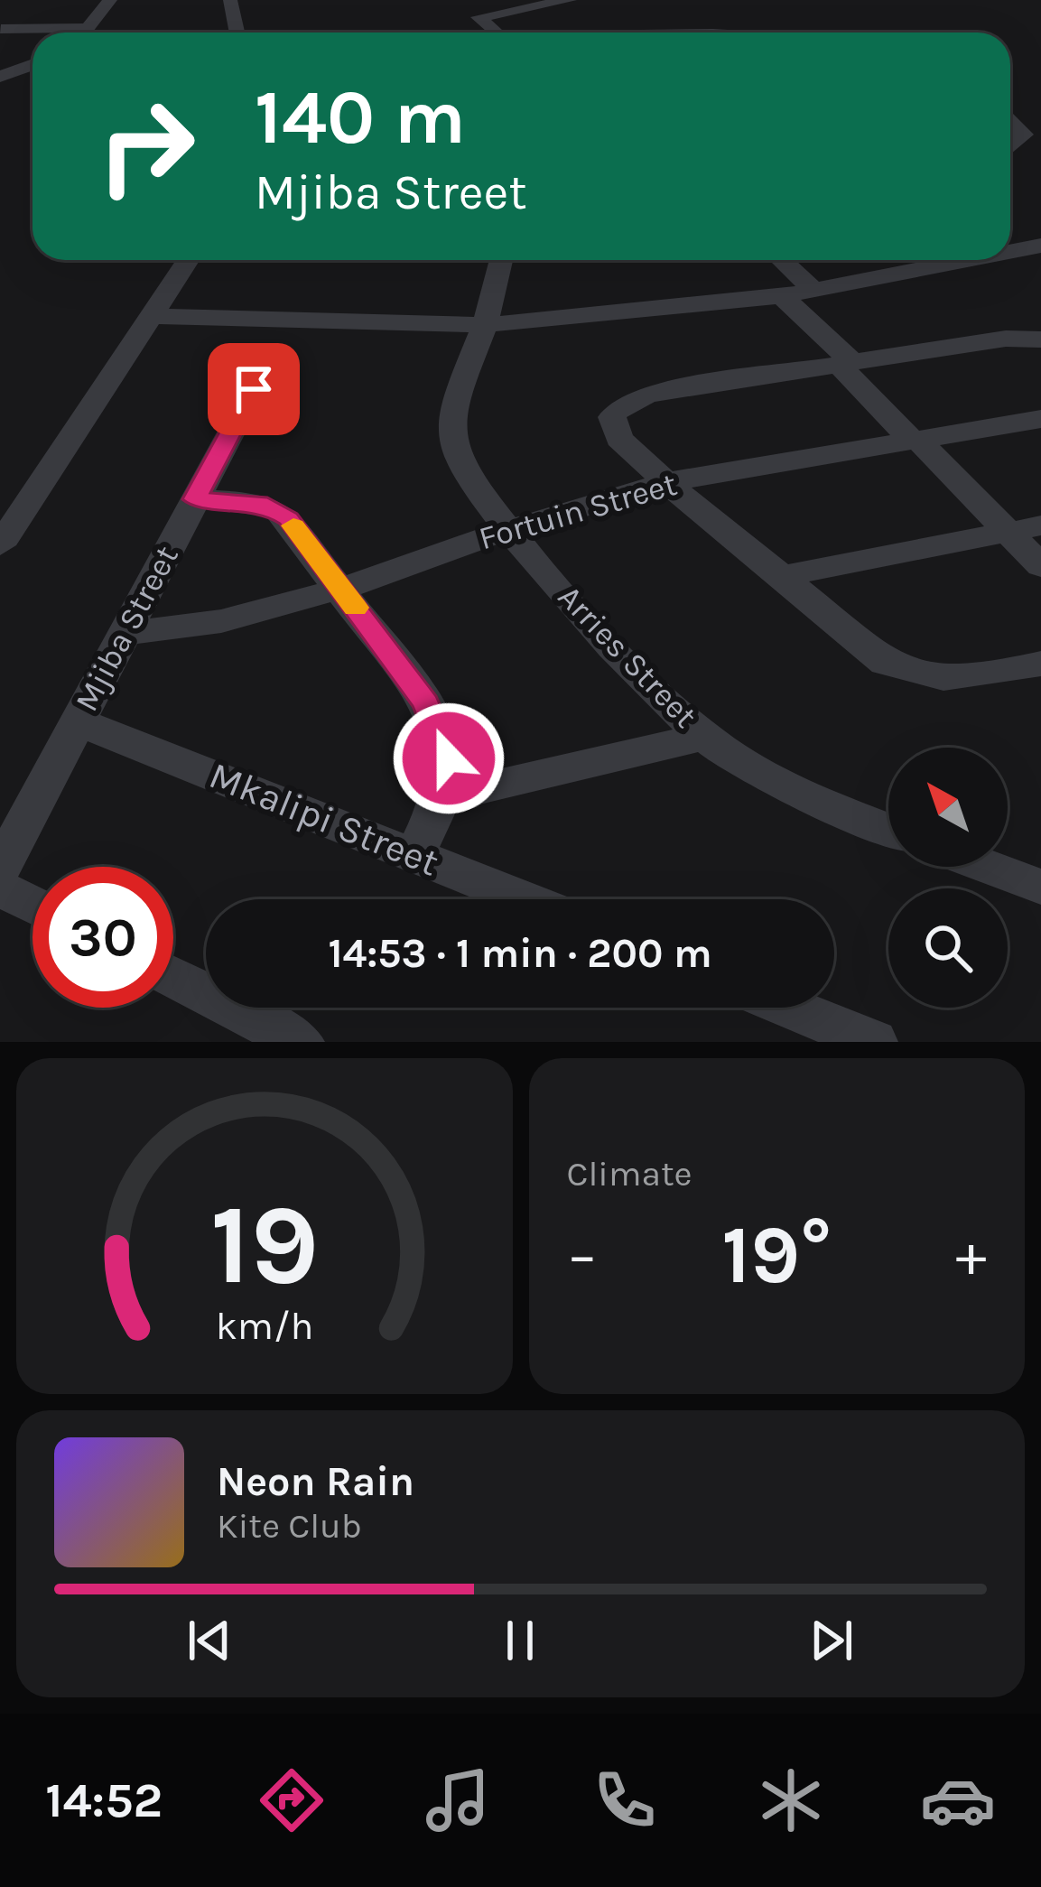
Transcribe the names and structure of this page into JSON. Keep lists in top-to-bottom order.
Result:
{
  "streets": {
    "street": [
      "Fortuin Street",
      "Mjiba Street",
      "Arries Street",
      "Mkalipi Street"
    ]
  },
  "crossings": [
    ["Fortuin Street", "Mjiba Street"],
    ["Fortuin Street", "Arries Street"],
    ["Mjiba Street", "Mkalipi Street"]
  ],
  "north": "top left",
  "page": {
    "turn": ["140 m", "Mjiba Street"],
    "limit": "30",
    "trip": "14:53 · 1 min · 200 m",
    "tile": "Climate",
    "heat": ["−", "19°", "+"],
    "song": ["Neon Rain", "Kite Club"],
    "tabs": "14:52",
    "gauge": ["19", "km/h"]
  }
}
